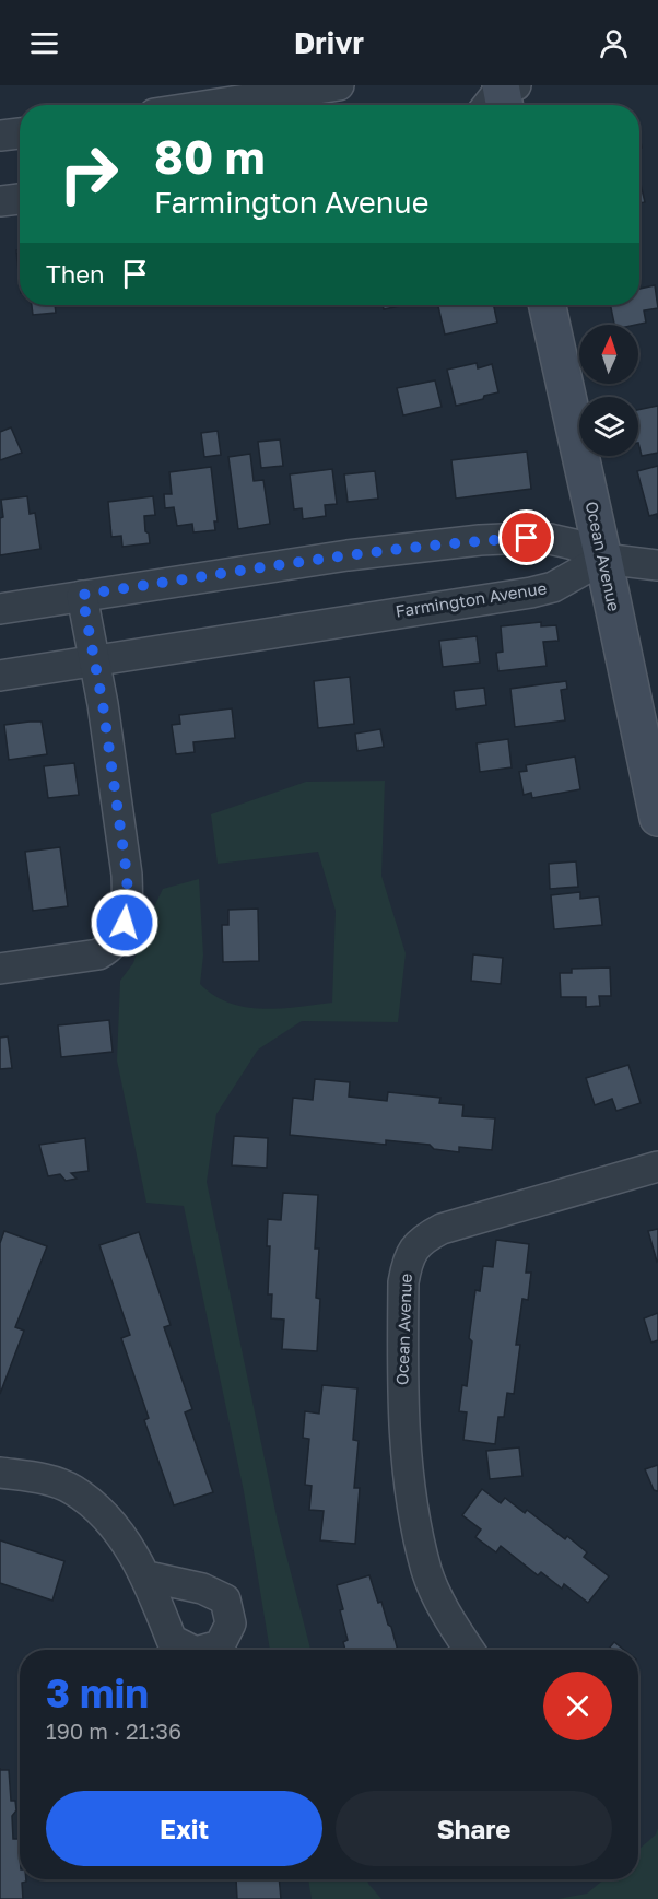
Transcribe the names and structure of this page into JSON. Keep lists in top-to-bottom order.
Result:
{
  "streets": {
    "main road": ["Ocean Avenue"],
    "street": ["Farmington Avenue"]
  },
  "crossings": [
    ["Ocean Avenue", "Farmington Avenue"]
  ],
  "north": "top",
  "page": {
    "header": "Drivr",
    "turn": ["80 m", "Farmington Avenue"],
    "then": "Then",
    "heading": ["3 min", "190 m · 21:36"],
    "buttons": ["Exit", "Share"]
  }
}
